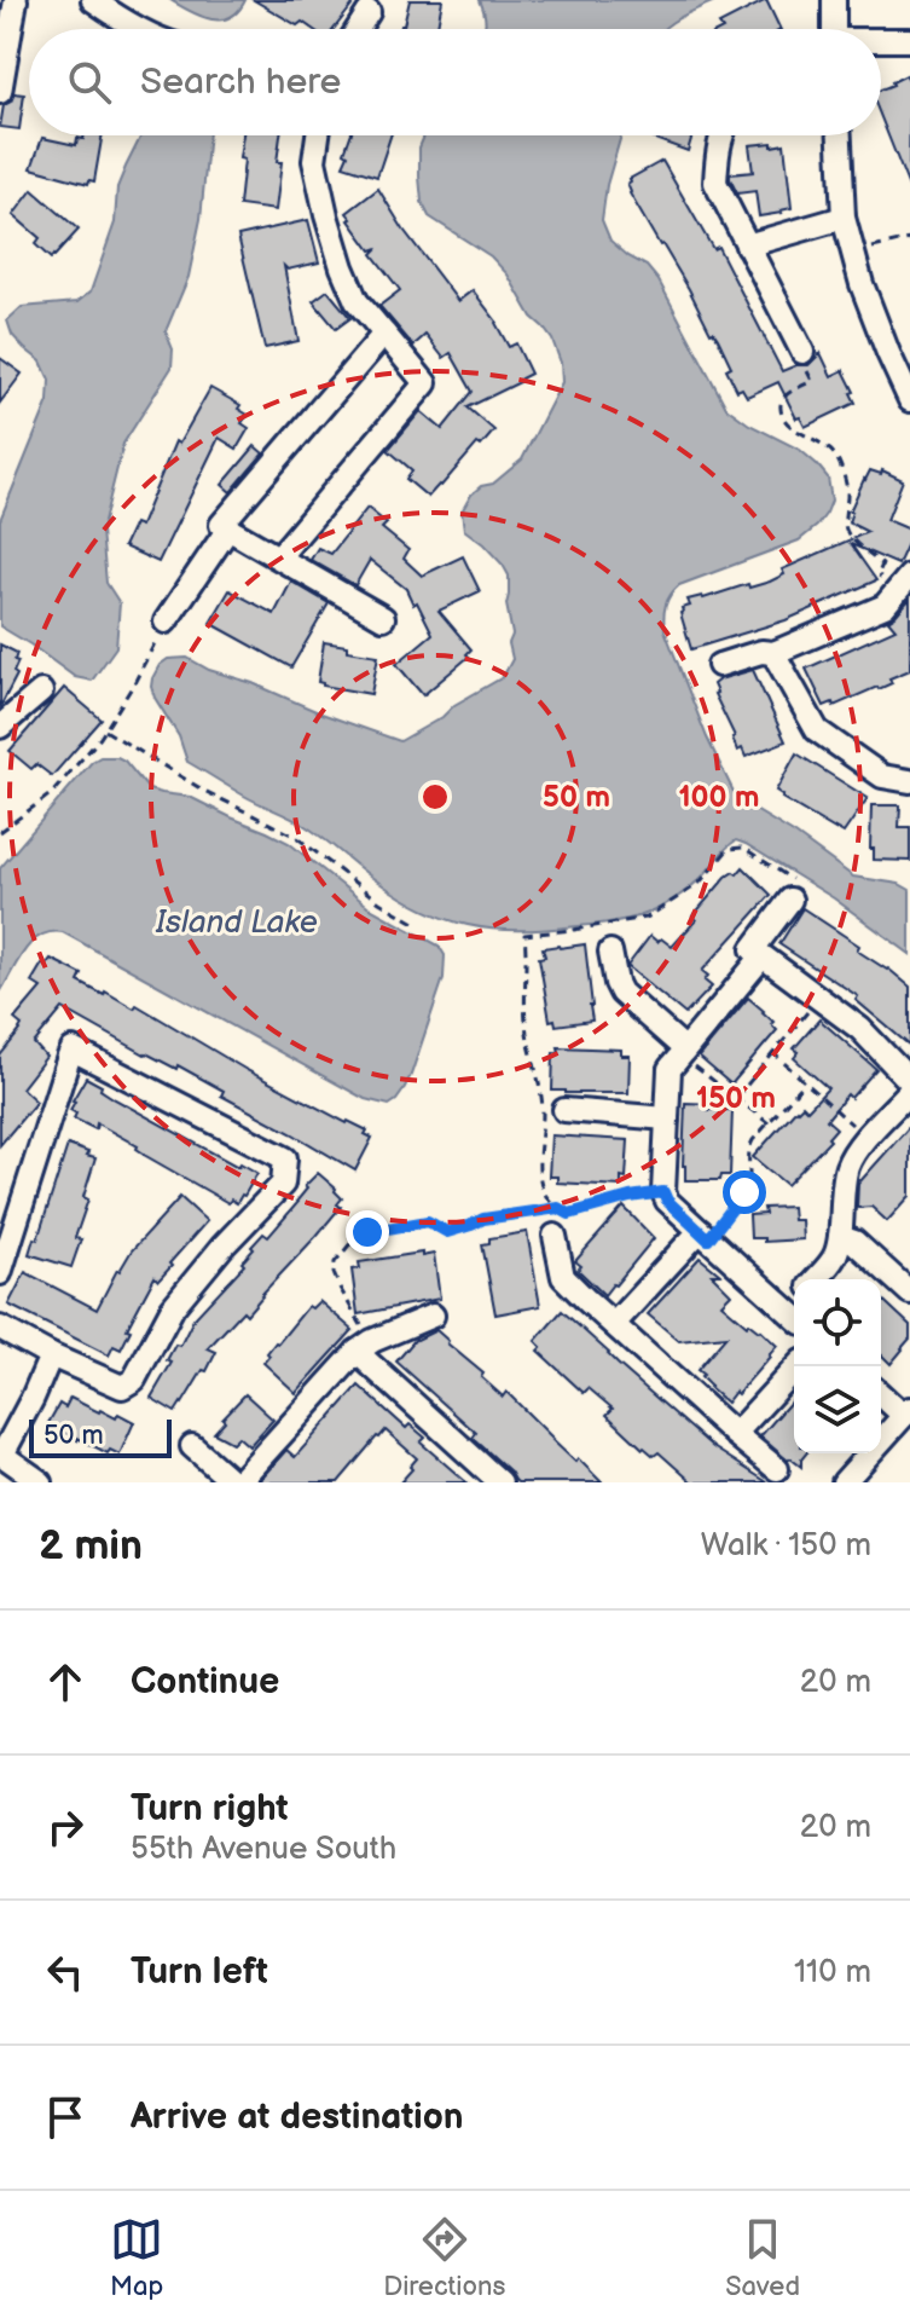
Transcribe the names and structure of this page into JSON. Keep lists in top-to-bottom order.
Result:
{
  "water": ["Island Lake"],
  "scale_bar": "50 m",
  "page": {
    "search": "Search here",
    "scale": "50 m",
    "heading": ["2 min", "Walk · 150 m"],
    "list": [
      ["Continue", "20 m"],
      ["Turn right", "55th Avenue South", "20 m"],
      ["Turn left", "110 m"],
      "Arrive at destination"
    ],
    "nav": ["Map", "Directions", "Saved"]
  },
  "rings": ["50 m", "100 m", "150 m"]
}
